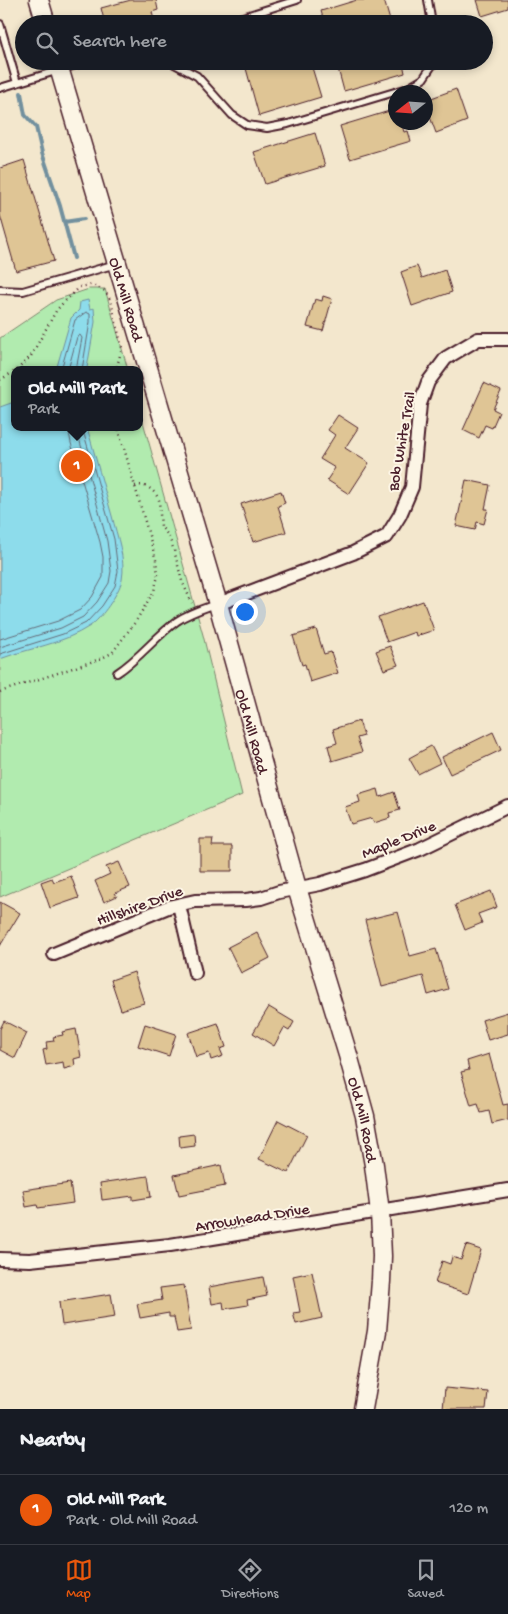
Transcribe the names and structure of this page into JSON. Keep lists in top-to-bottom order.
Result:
{
  "streets": {
    "street": [
      "Old Mill Road",
      "Bob White Trail",
      "Maple Drive",
      "Hillshire Drive",
      "Arrowhead Drive"
    ]
  },
  "crossings": [
    ["Old Mill Road", "Bob White Trail"],
    ["Old Mill Road", "Maple Drive"],
    ["Old Mill Road", "Hillshire Drive"],
    ["Old Mill Road", "Arrowhead Drive"],
    ["Maple Drive", "Hillshire Drive"]
  ],
  "north": "left",
  "page": {
    "search": "Search here",
    "popup": ["Old Mill Park", "Park"],
    "pins": "1",
    "heading": "Nearby",
    "list": [
      {
        "mark": "1",
        "name": "Old Mill Park",
        "note": "Park · Old Mill Road",
        "value": "120 m"
      }
    ],
    "nav": ["Map", "Directions", "Saved"]
  }
}
